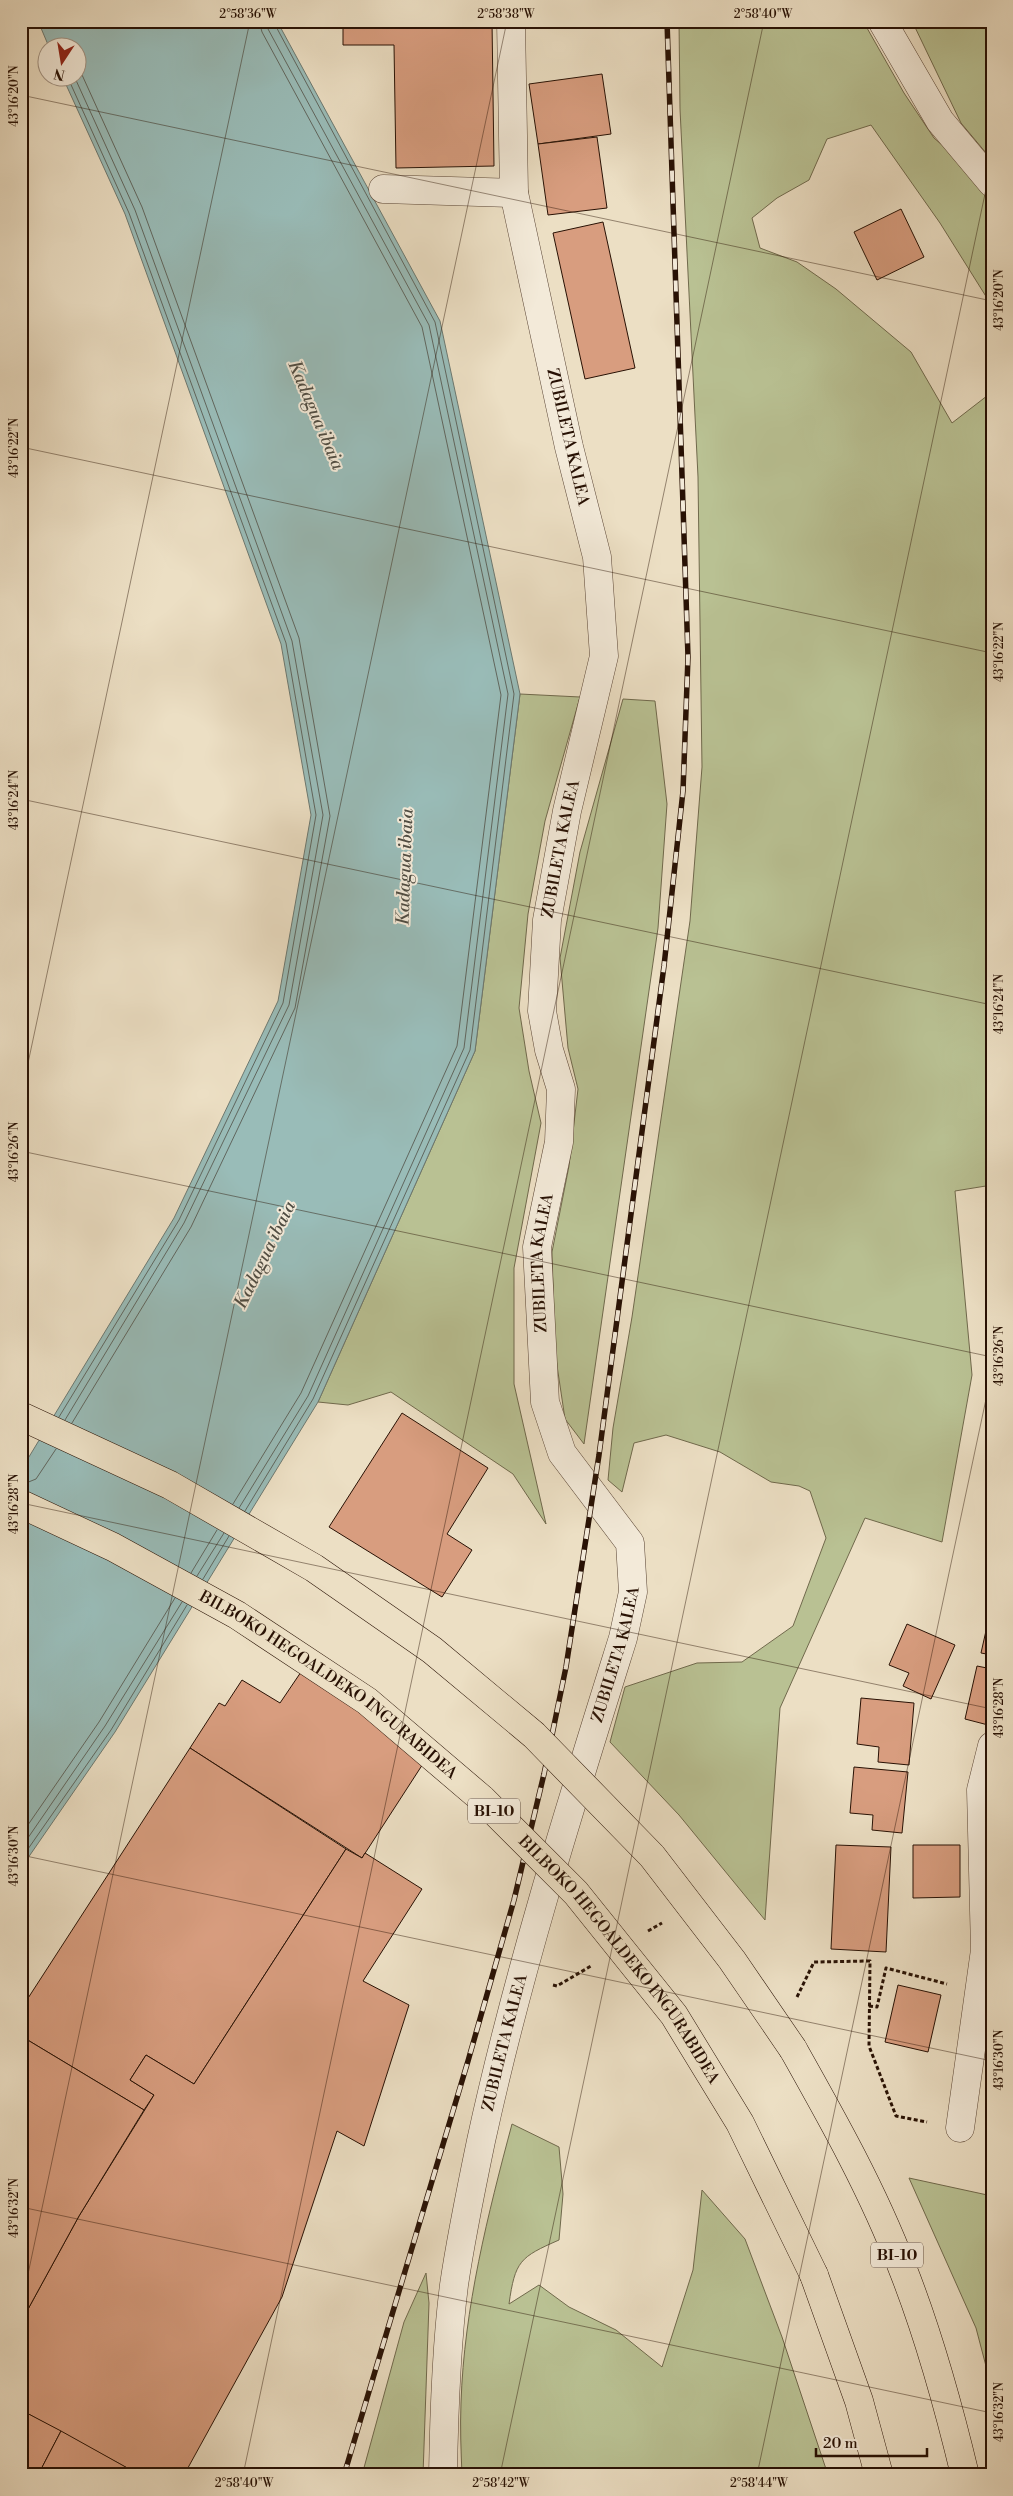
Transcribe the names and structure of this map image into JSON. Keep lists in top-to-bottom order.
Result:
{
  "streets": {
    "highway": ["BILBOKO HEGOALDEKO INGURABIDEA", "BI-10"],
    "street": ["ZUBILETA KALEA"]
  },
  "water": ["Kadagua ibaia"],
  "scale_bar": "20 m",
  "north": "bottom",
  "coordinates": [
    "2°58'36\"W",
    "2°58'38\"W",
    "2°58'40\"W",
    "43°16'20\"N",
    "43°16'22\"N",
    "43°16'24\"N",
    "43°16'26\"N",
    "43°16'28\"N",
    "43°16'30\"N",
    "43°16'32\"N",
    "2°58'42\"W",
    "2°58'44\"W"
  ]
}
